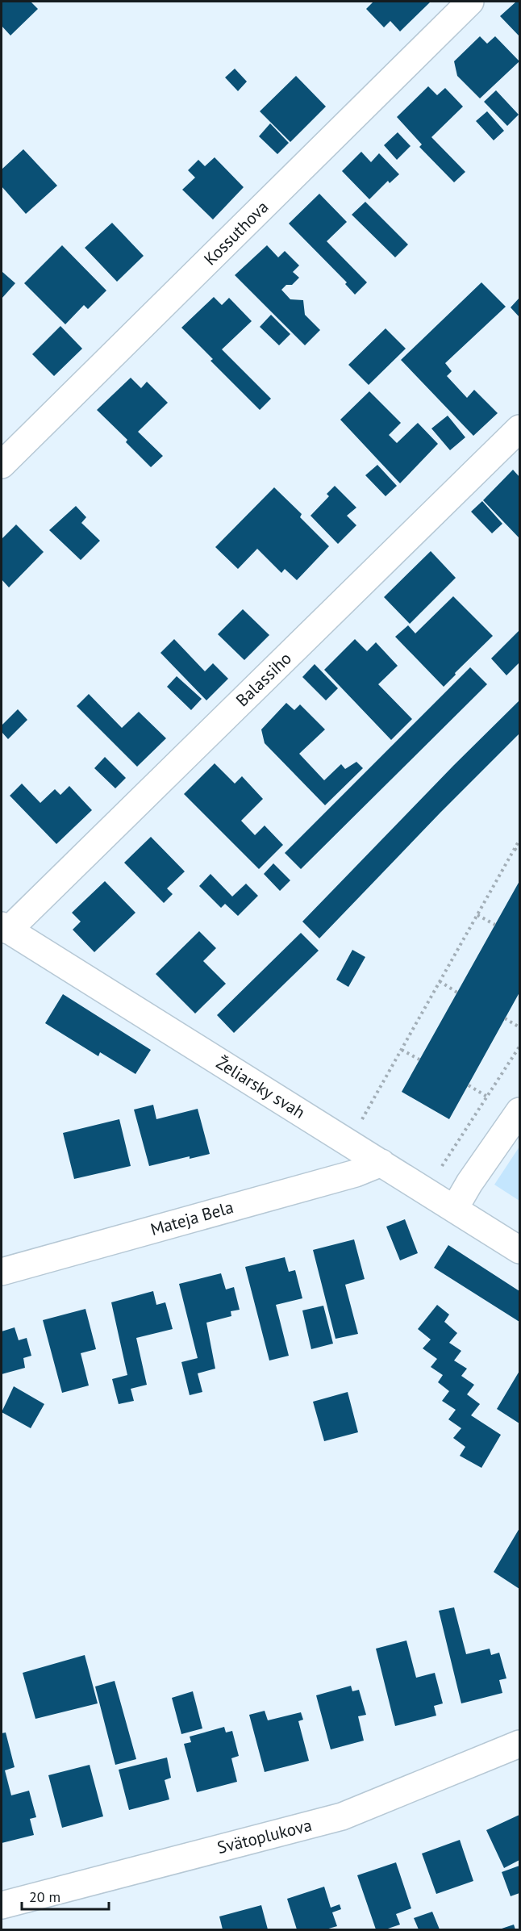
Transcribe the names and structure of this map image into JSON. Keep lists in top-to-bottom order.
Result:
{
  "streets": {
    "street": [
      "Kossuthova",
      "Balassiho",
      "Želiarsky svah",
      "Mateja Bela",
      "Svätoplukova"
    ]
  },
  "crossings": [
    ["Balassiho", "Želiarsky svah"],
    ["Želiarsky svah", "Mateja Bela"]
  ],
  "scale_bar": "20 m"
}
